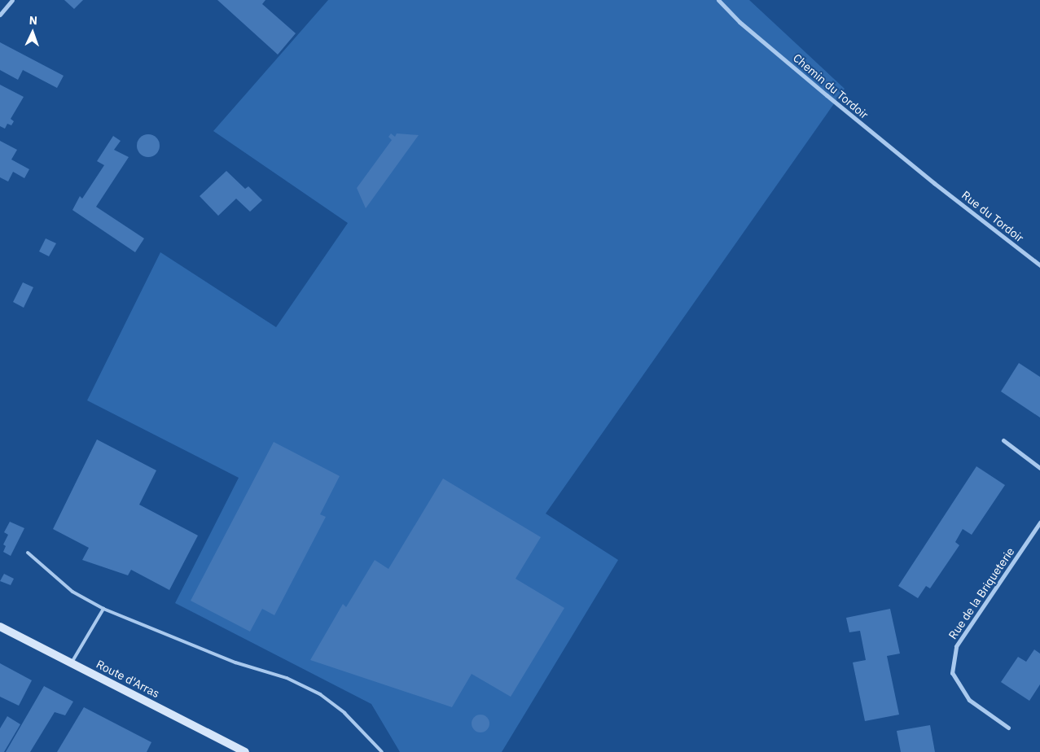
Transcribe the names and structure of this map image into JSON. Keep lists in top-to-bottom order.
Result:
{
  "streets": {
    "main road": ["Route d'Arras"],
    "street": ["Chemin du Tordoir", "Rue du Tordoir", "Rue de la Briqueterie"]
  },
  "crossings": [
    ["Chemin du Tordoir", "Rue du Tordoir"]
  ],
  "north": "top"
}
